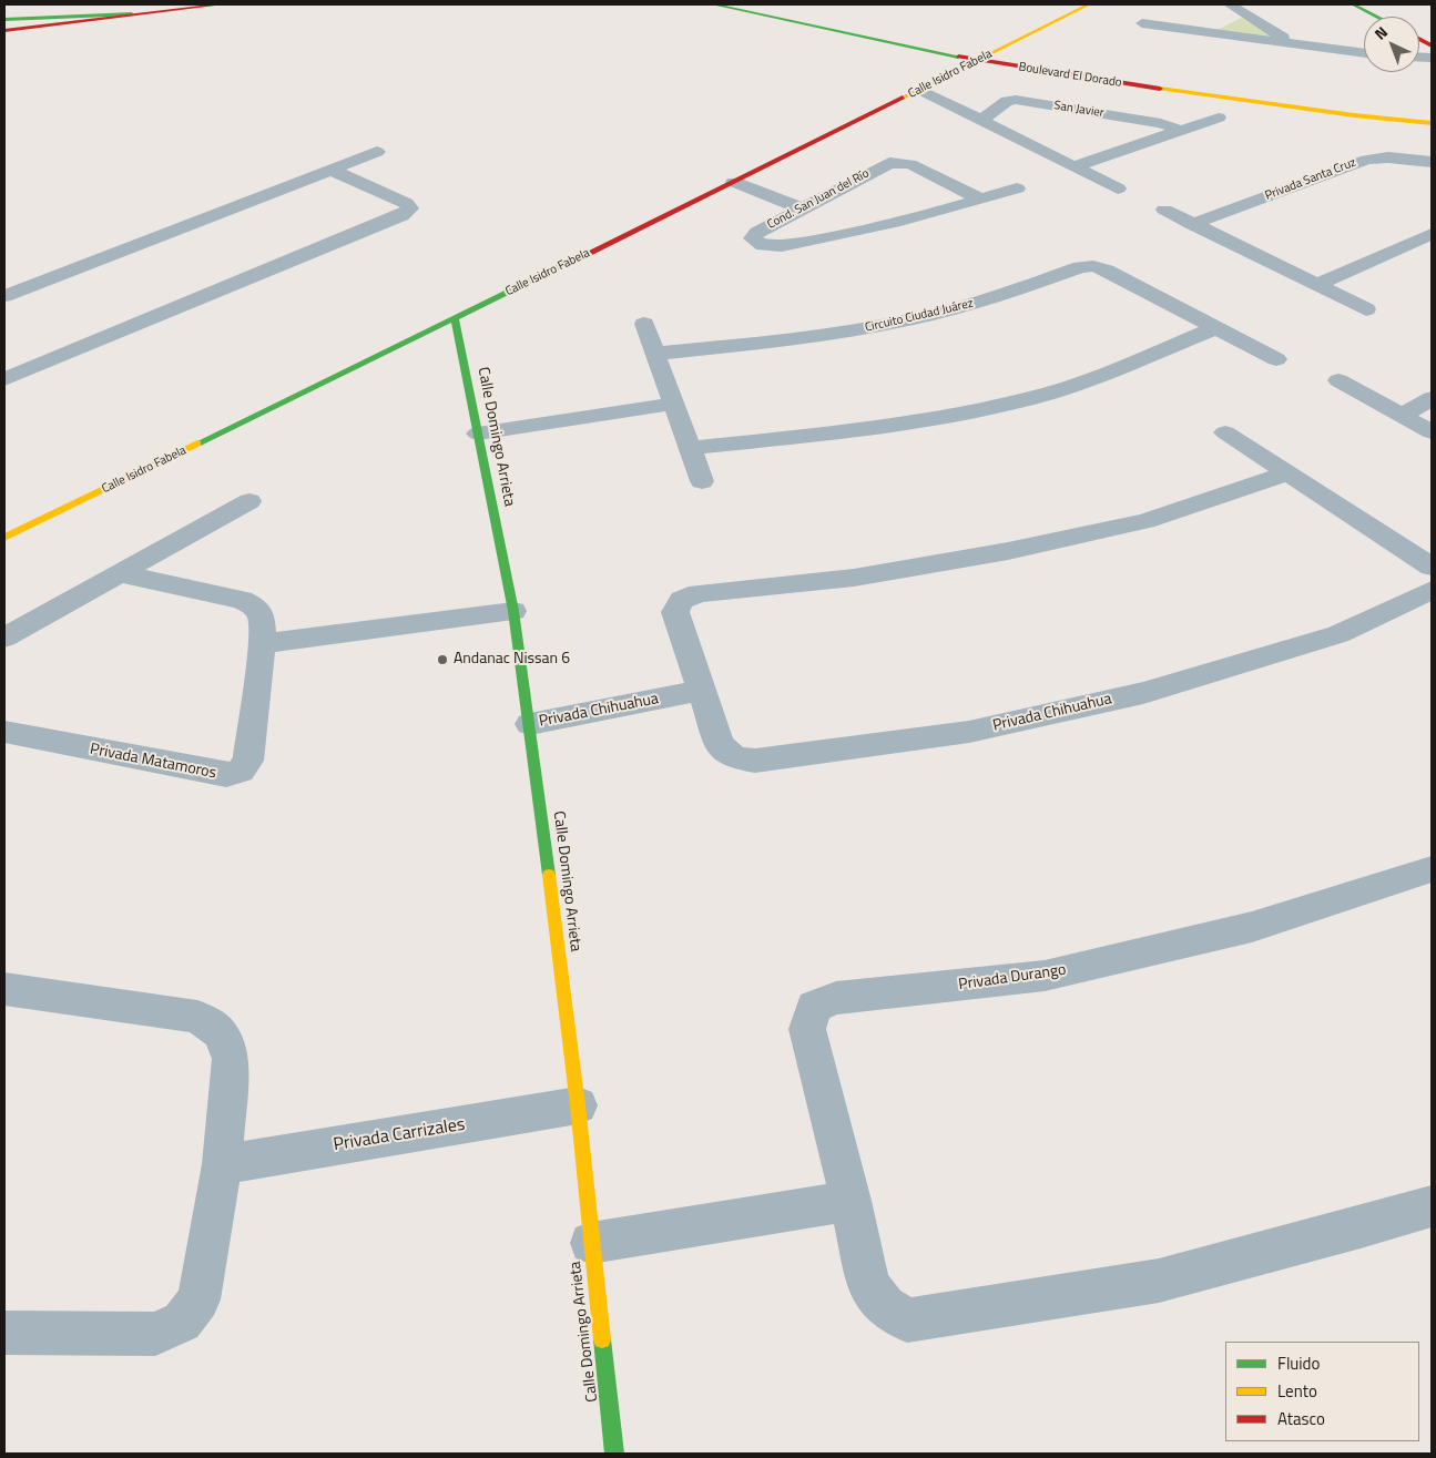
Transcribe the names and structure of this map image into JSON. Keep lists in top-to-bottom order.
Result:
{
  "streets": {
    "street": [
      "Calle Isidro Fabela",
      "Boulevard El Dorado",
      "San Javier",
      "Privada Santa Cruz",
      "Cond. San Juan del Río",
      "Circuito Ciudad Juárez",
      "Calle Domingo Arrieta",
      "Privada Chihuahua",
      "Privada Matamoros",
      "Privada Durango",
      "Privada Carrizales"
    ]
  },
  "crossings": [
    ["Calle Isidro Fabela", "Boulevard El Dorado"],
    ["Calle Isidro Fabela", "Calle Domingo Arrieta"],
    ["Calle Domingo Arrieta", "Privada Chihuahua"],
    ["Calle Domingo Arrieta", "Privada Carrizales"]
  ],
  "places": ["Andanac Nissan 6"],
  "legend": ["Fluido", "Lento", "Atasco"],
  "north": "top left"
}
